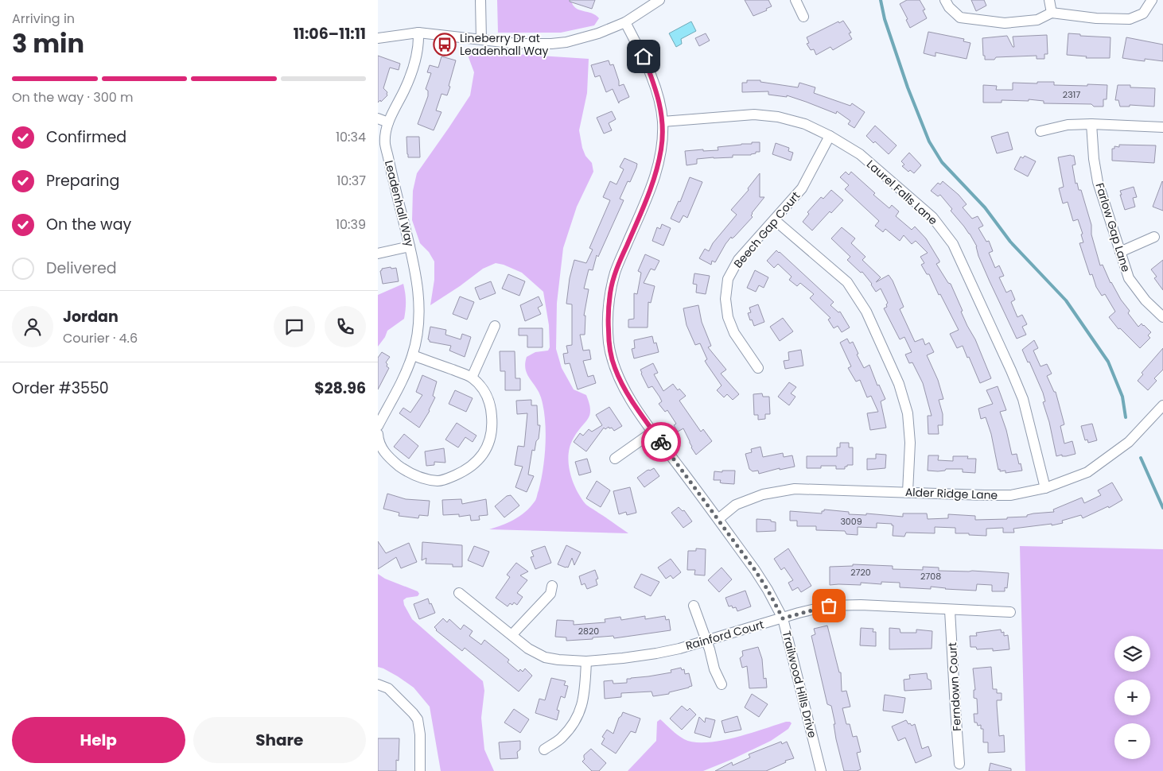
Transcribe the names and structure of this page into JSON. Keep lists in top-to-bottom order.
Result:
{
  "streets": {
    "street": [
      "Laurel Falls Lane",
      "Leadenhall Way",
      "Farlow Gap Lane",
      "Beech Gap Court",
      "Alder Ridge Lane",
      "Rainford Court",
      "Trailwood Hills Drive",
      "Ferndown Court"
    ]
  },
  "crossings": [
    ["Laurel Falls Lane", "Beech Gap Court"],
    ["Laurel Falls Lane", "Alder Ridge Lane"],
    ["Laurel Falls Lane", "Trailwood Hills Drive"],
    ["Alder Ridge Lane", "Trailwood Hills Drive"],
    ["Rainford Court", "Trailwood Hills Drive"],
    ["Rainford Court", "Ferndown Court"]
  ],
  "places": {
    "bus stop": ["Lineberry Dr at Leadenhall Way"]
  },
  "house_numbers": [
    "2317",
    "3009",
    "2720",
    "2708",
    "2820"
  ],
  "page": {
    "heading": ["3 min", "Arriving in", "11:06–11:11"],
    "panel": [
      "Jordan",
      "Courier · 4.6",
      "Order #3550",
      "$28.96"
    ],
    "bar": "On the way · 300 m",
    "list": [
      ["Confirmed", "10:34"],
      ["Preparing", "10:37"],
      ["On the way", "10:39"],
      "Delivered"
    ],
    "map_buttons": ["+", "−"],
    "buttons": ["Help", "Share"]
  }
}
